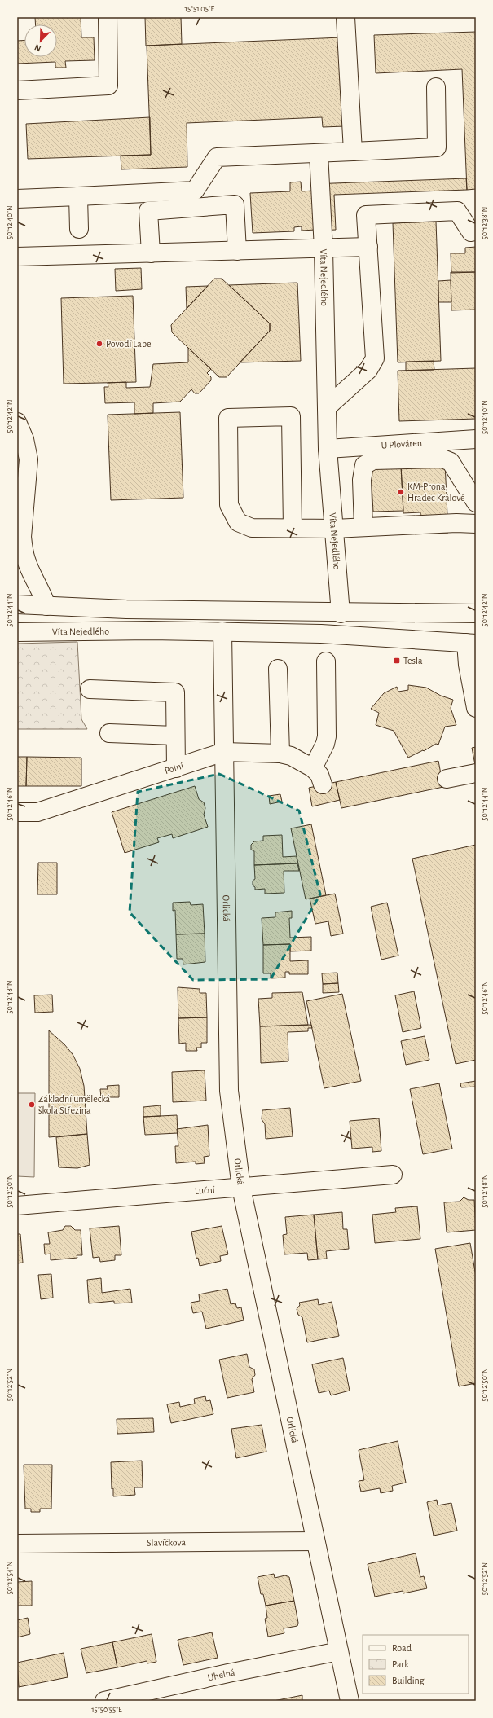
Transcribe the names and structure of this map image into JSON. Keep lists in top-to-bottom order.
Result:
{
  "streets": {
    "street": [
      "Víta Nejedlého",
      "U Plováren",
      "Polní",
      "Orlická",
      "Luční",
      "Slavíčkova",
      "Uhelná"
    ]
  },
  "crossings": [
    ["Víta Nejedlého", "U Plováren"],
    ["Víta Nejedlého", "Orlická"],
    ["Polní", "Orlická"],
    ["Orlická", "Luční"],
    ["Orlická", "Slavíčkova"],
    ["Orlická", "Uhelná"]
  ],
  "places": {
    "other": ["Povodí Labe", "KM-Prona, Hradec Králové", "Základní umělecká škola Střezina"],
    "transit": ["Tesla"]
  },
  "legend": ["Road", "Park", "Building"],
  "north": "bottom left",
  "coordinates": [
    "15°51'05\"E",
    "50°12'40\"N",
    "50°12'38\"N",
    "50°12'42\"N",
    "50°12'44\"N",
    "50°12'46\"N",
    "50°12'48\"N",
    "50°12'50\"N",
    "50°12'52\"N",
    "50°12'54\"N",
    "15°50'55\"E"
  ]
}
